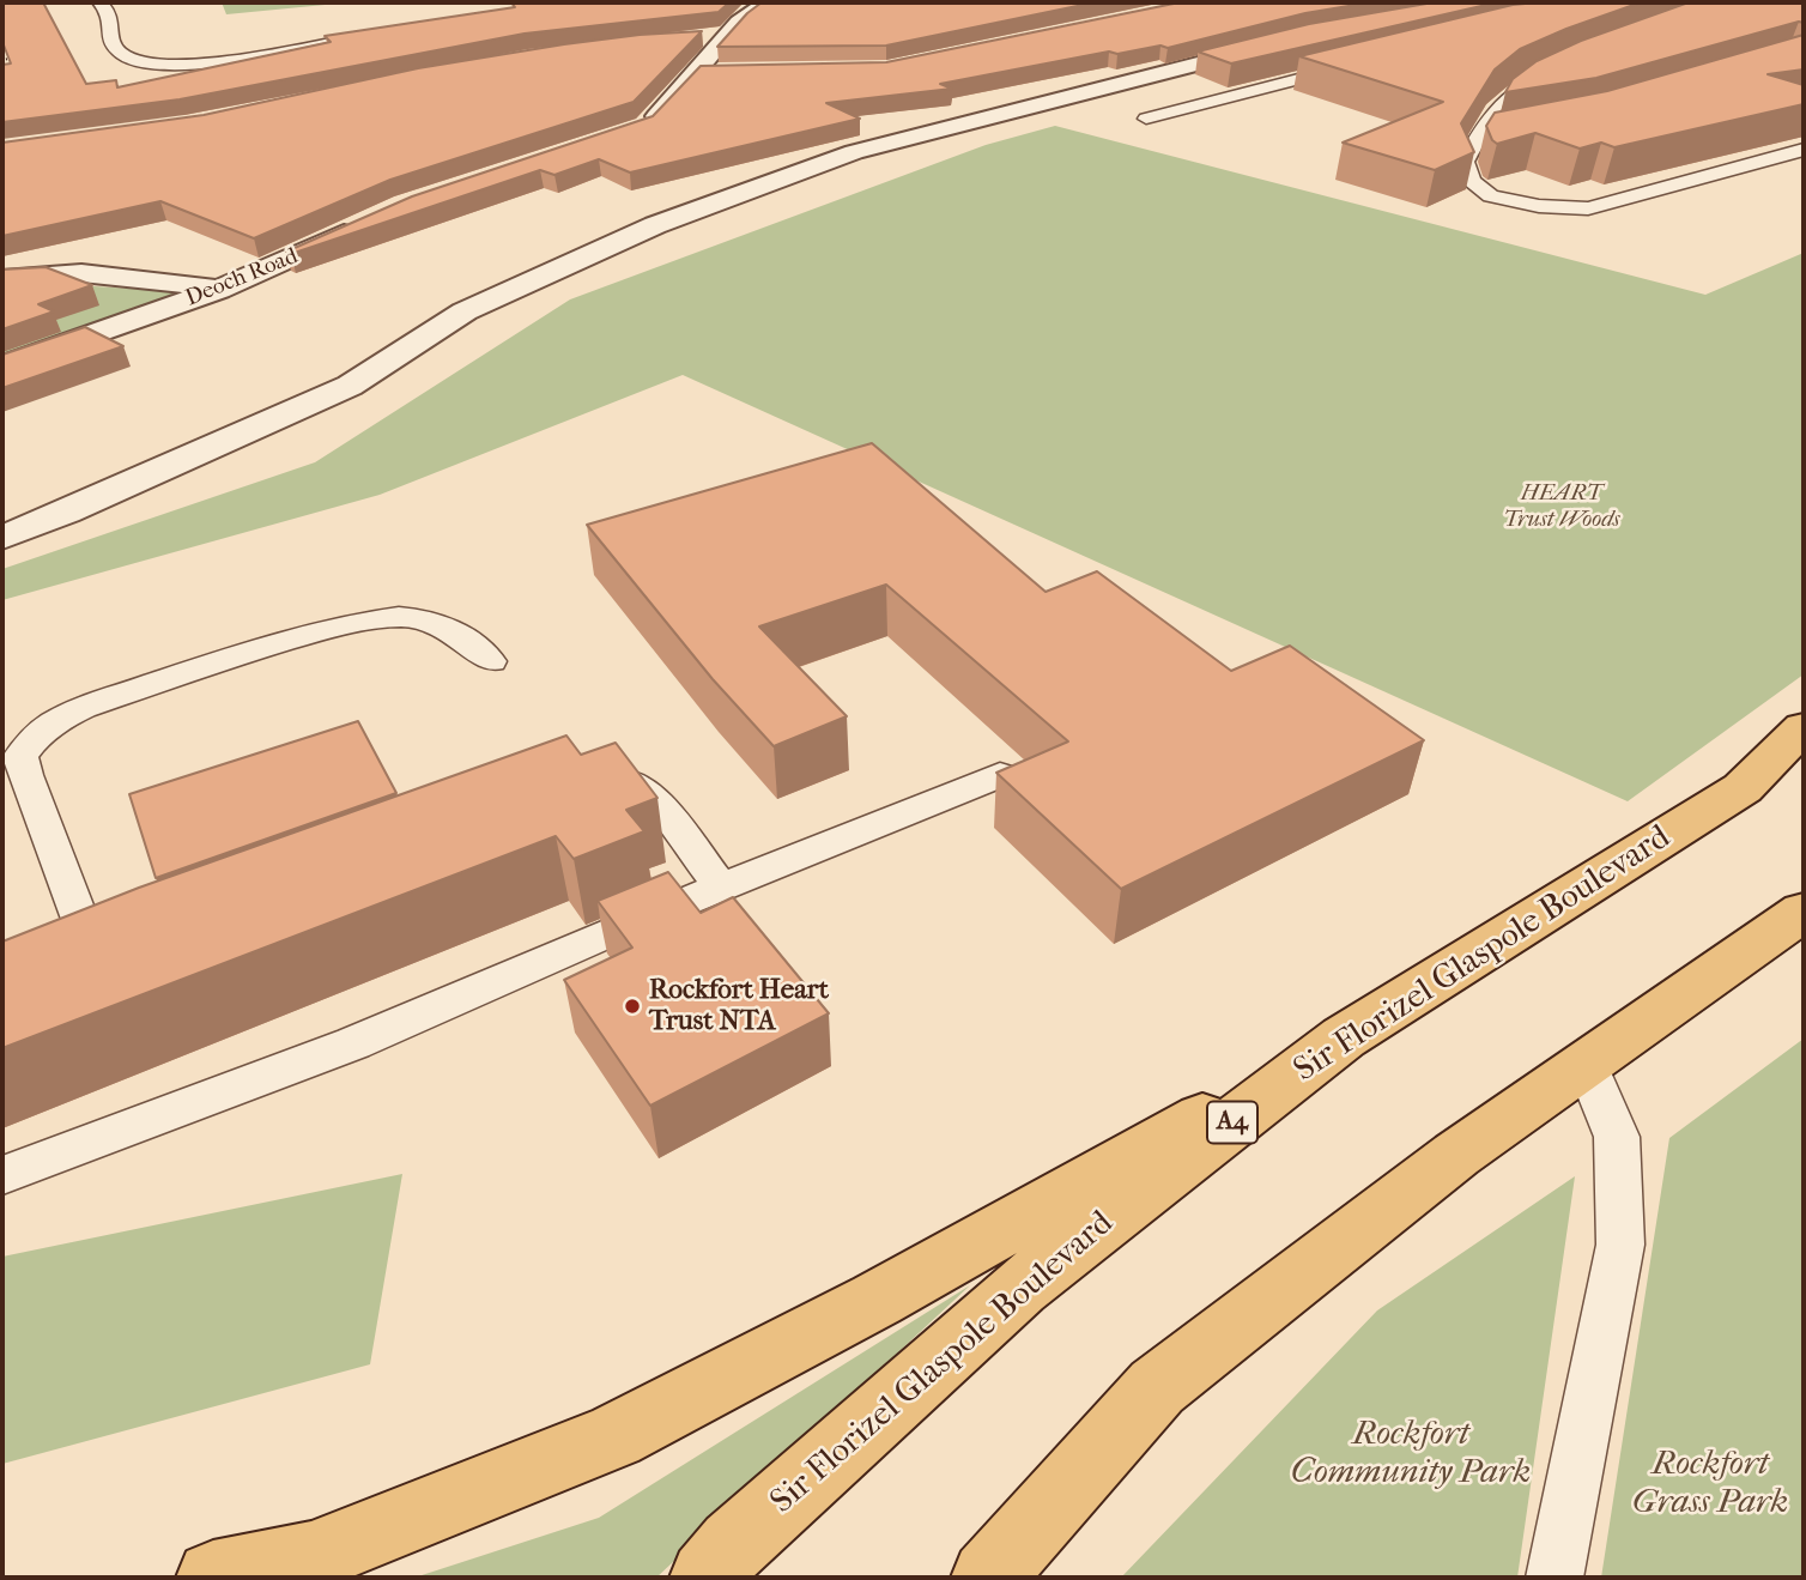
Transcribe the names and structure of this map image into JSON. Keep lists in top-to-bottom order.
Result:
{
  "streets": {
    "highway": ["Sir Florizel Glaspole Boulevard", "A4"],
    "street": ["Deoch Road"]
  },
  "parks": ["HEART Trust Woods", "Rockfort Community Park", "Rockfort Grass Park"],
  "places": ["Rockfort Heart Trust NTA"]
}
